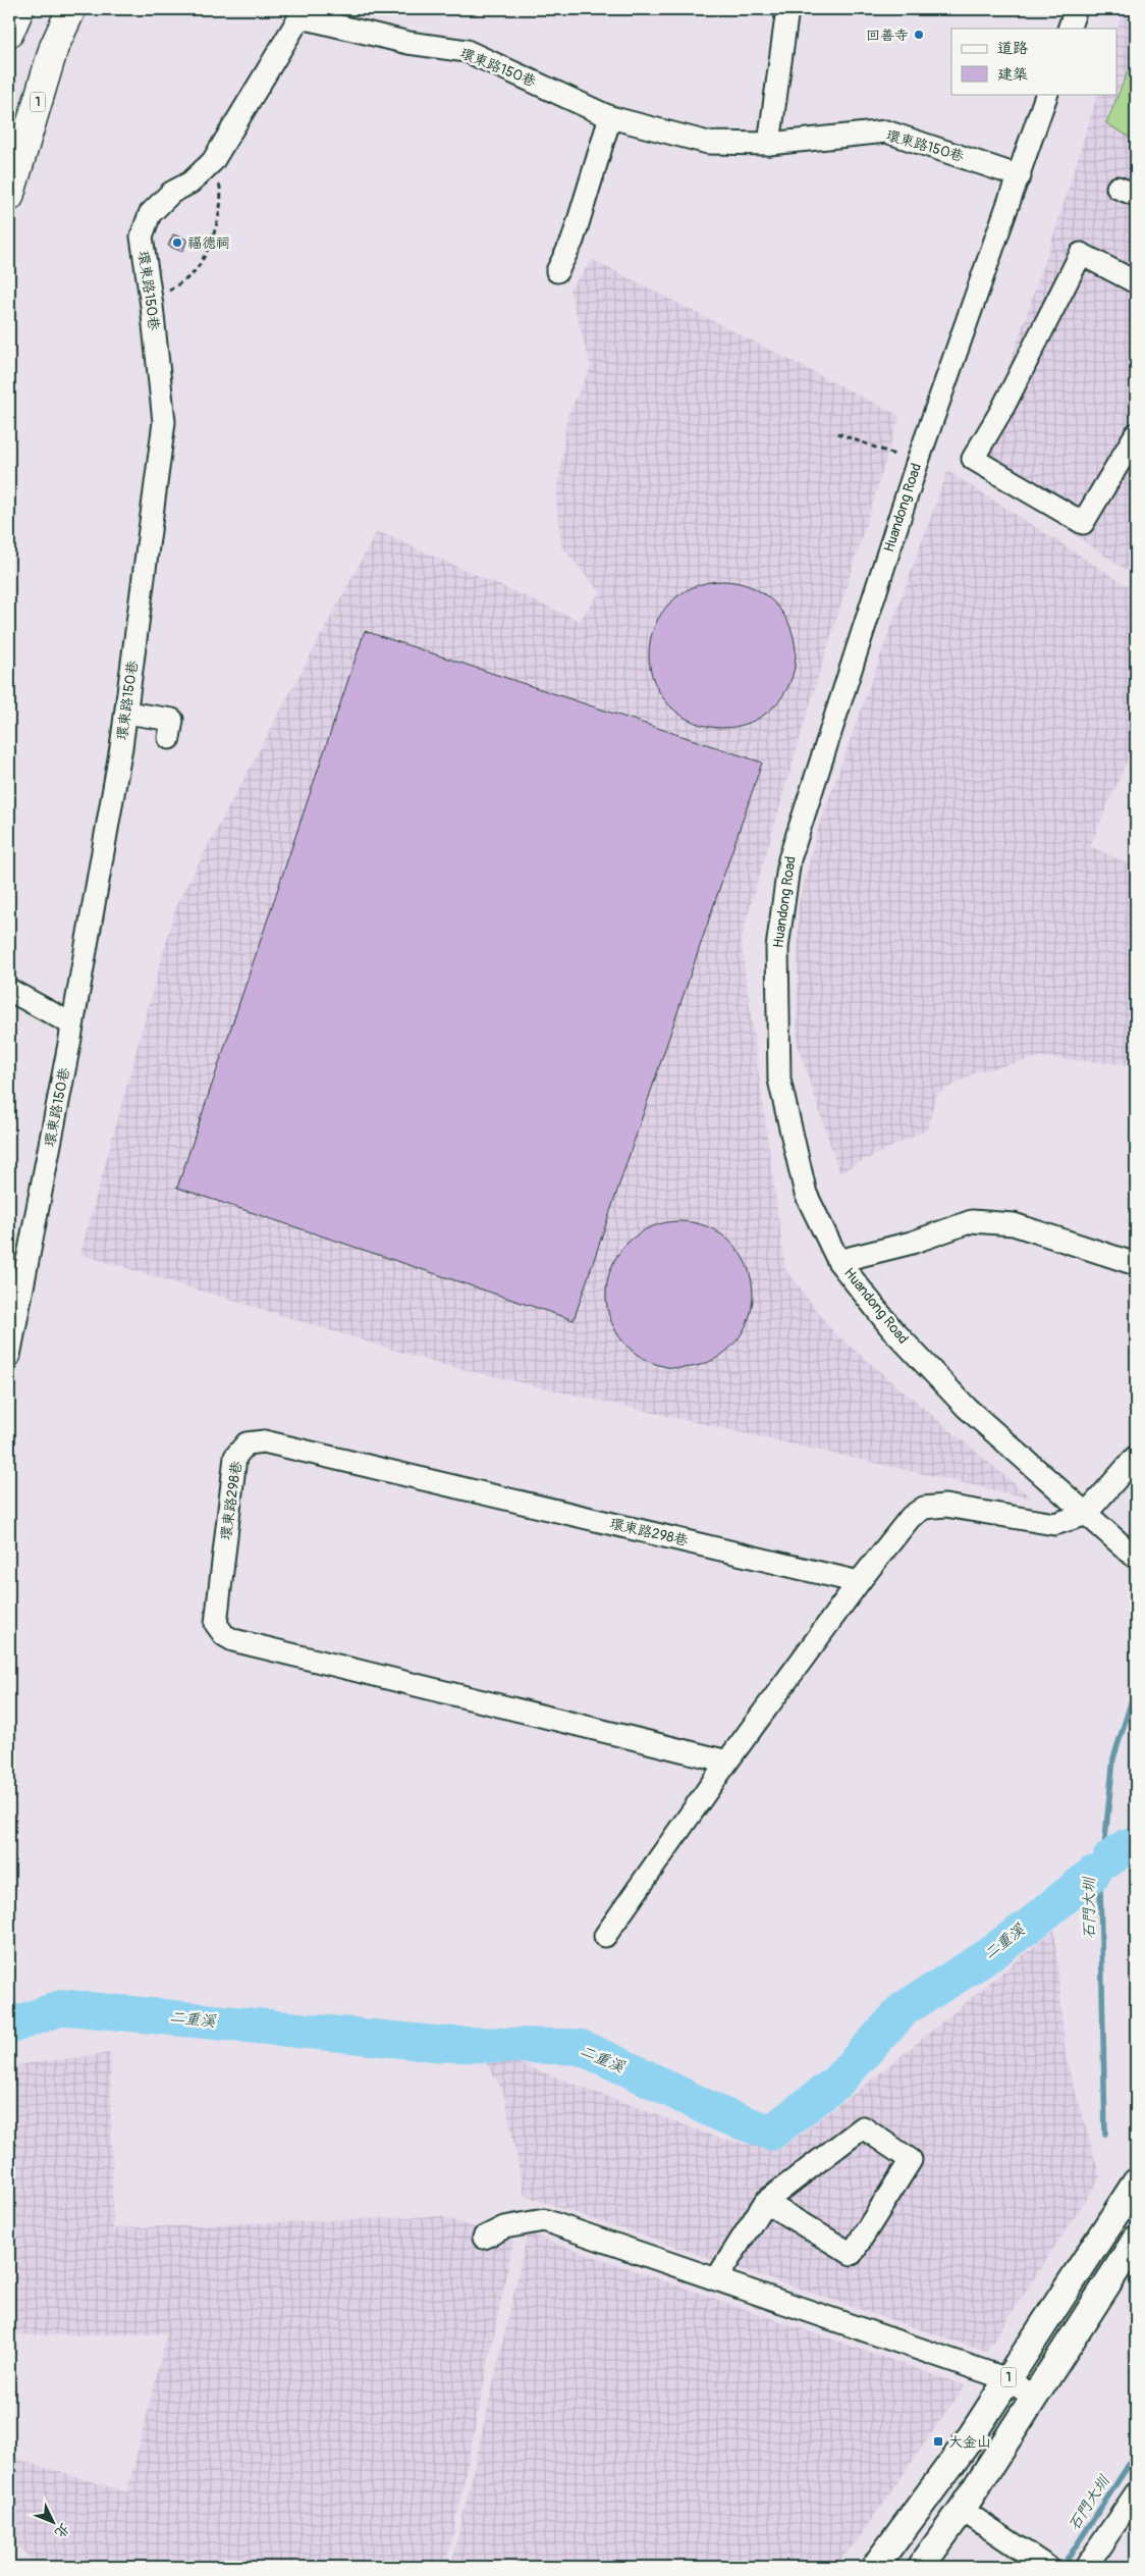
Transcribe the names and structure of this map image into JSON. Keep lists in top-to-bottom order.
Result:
{
  "streets": {
    "highway": ["1"],
    "street": ["環東路150巷", "Huandong Road", "環東路298巷"]
  },
  "crossings": [
    ["環東路150巷", "Huandong Road"]
  ],
  "water": ["石門大圳", "二重溪"],
  "places": {
    "other": ["回善寺", "福德祠"],
    "transit": ["大金山"]
  },
  "legend": ["道路", "建築"],
  "north": "bottom right"
}
